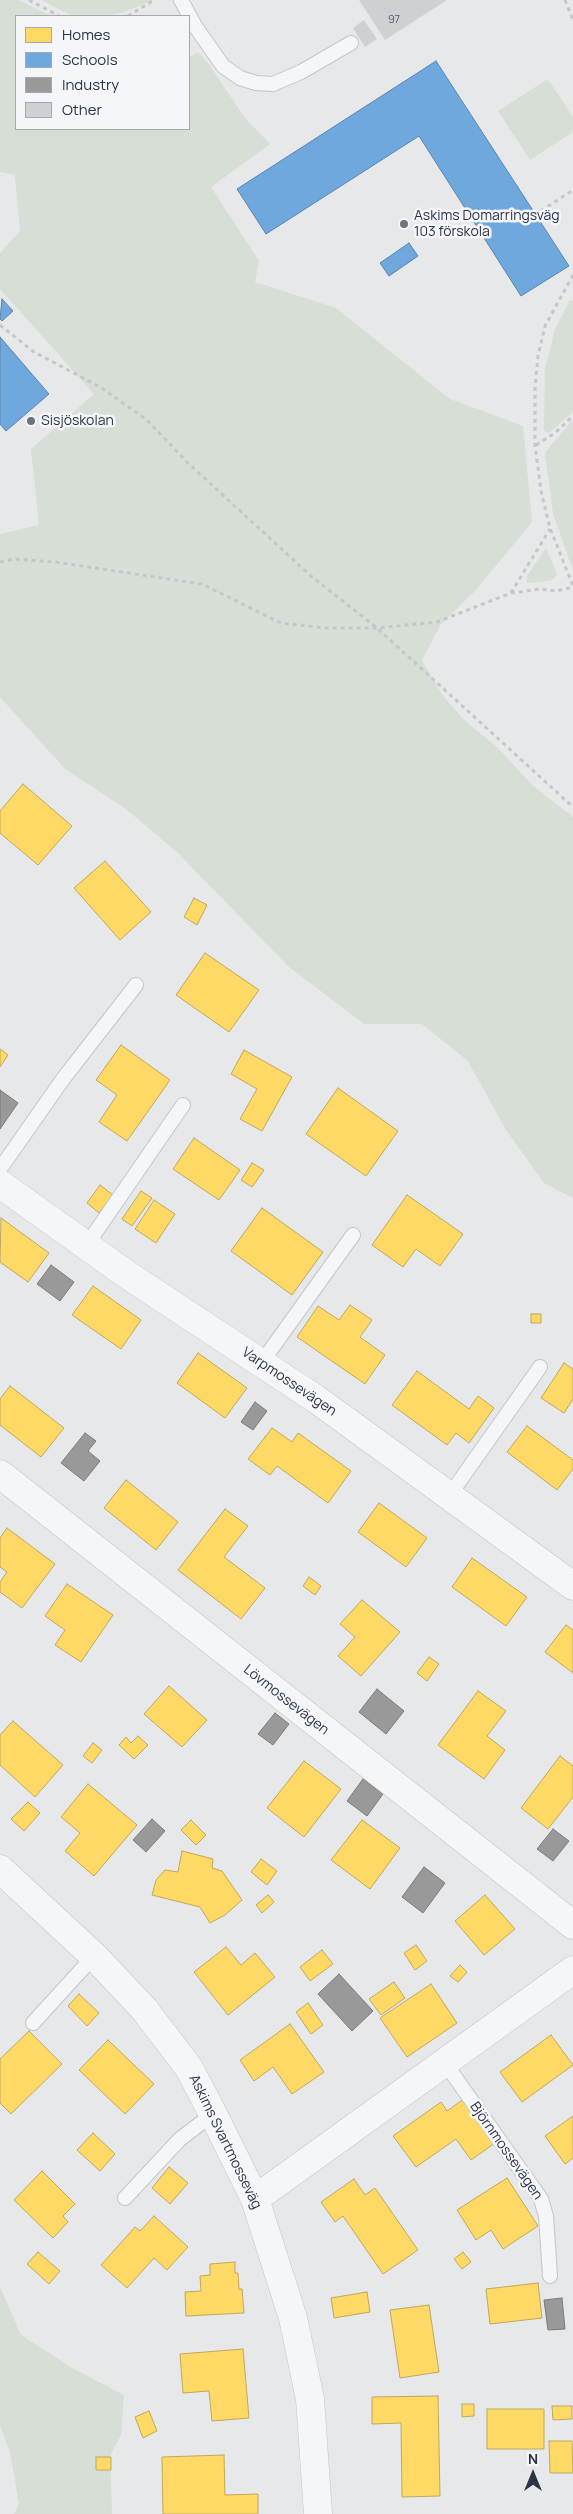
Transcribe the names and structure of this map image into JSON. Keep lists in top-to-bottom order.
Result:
{
  "streets": {
    "street": ["Varpmossevägen", "Lövmossevägen", "Askims Svartmosseväg"],
    "lane": ["Björnmossevägen"]
  },
  "places": ["Askims Domarringsväg 103 förskola", "Sisjöskolan"],
  "house_numbers": ["97"],
  "legend": [
    "Homes",
    "Schools",
    "Industry",
    "Other"
  ],
  "north": "top"
}
